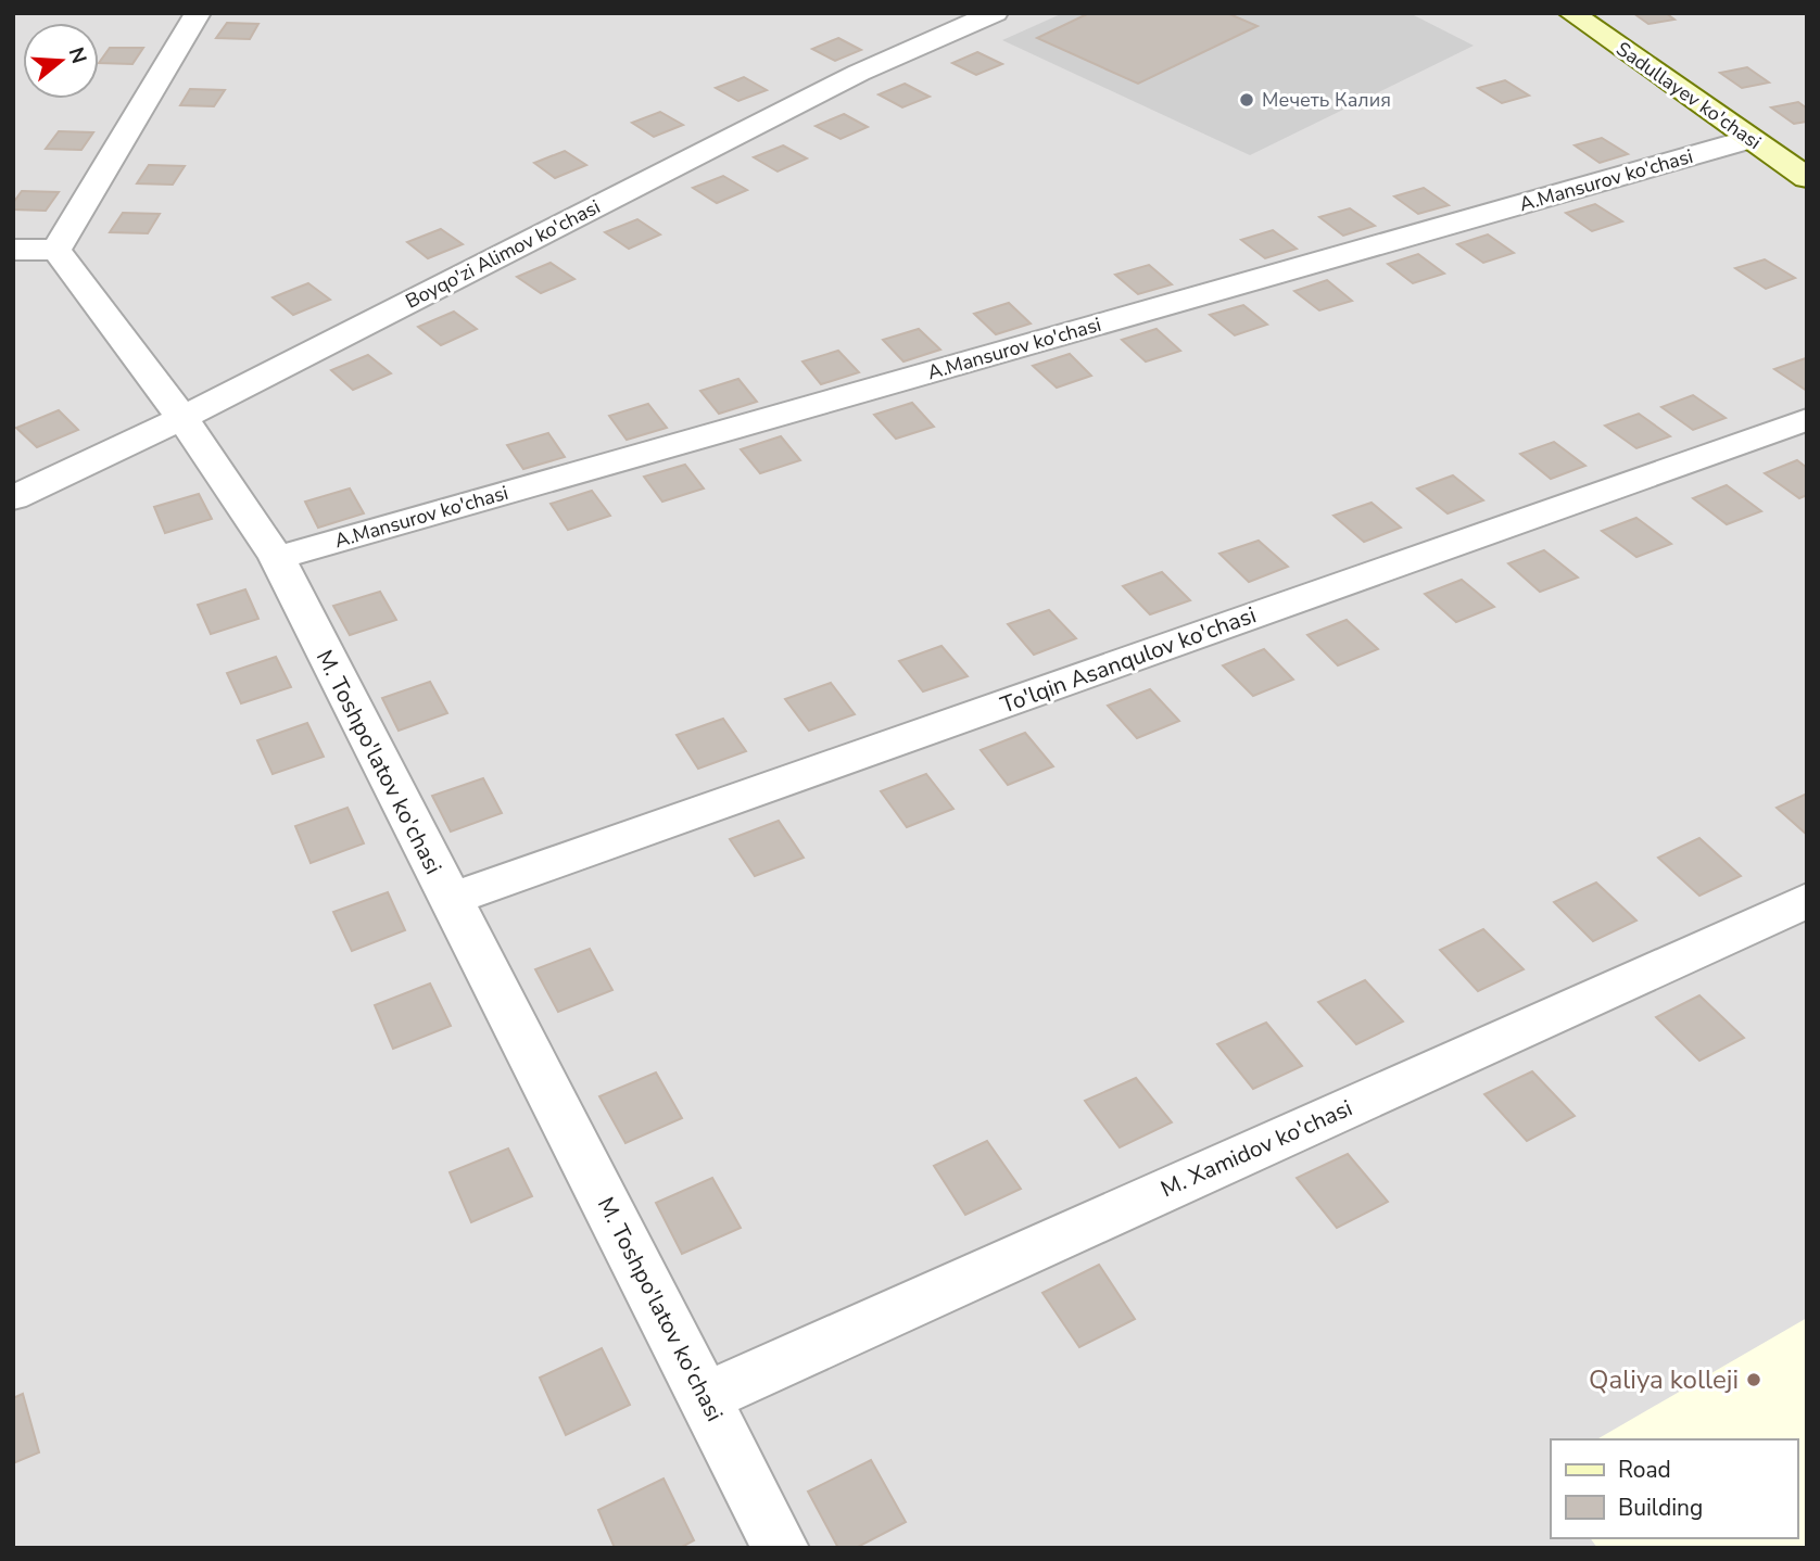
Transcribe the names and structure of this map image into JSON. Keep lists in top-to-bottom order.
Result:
{
  "streets": {
    "main road": ["Sadullayev ko'chasi"],
    "street": [
      "A.Mansurov ko'chasi",
      "Boyqo'zi Alimov ko'chasi",
      "To'lqin Asanqulov ko'chasi",
      "M. Toshpo'latov ko'chasi",
      "M. Xamidov ko'chasi"
    ]
  },
  "crossings": [
    ["Sadullayev ko'chasi", "A.Mansurov ko'chasi"],
    ["A.Mansurov ko'chasi", "M. Toshpo'latov ko'chasi"],
    ["Boyqo'zi Alimov ko'chasi", "M. Toshpo'latov ko'chasi"],
    ["To'lqin Asanqulov ko'chasi", "M. Toshpo'latov ko'chasi"],
    ["M. Toshpo'latov ko'chasi", "M. Xamidov ko'chasi"]
  ],
  "places": ["Мечеть Калия", "Qaliya kolleji"],
  "legend": ["Road", "Building"],
  "north": "right"
}
